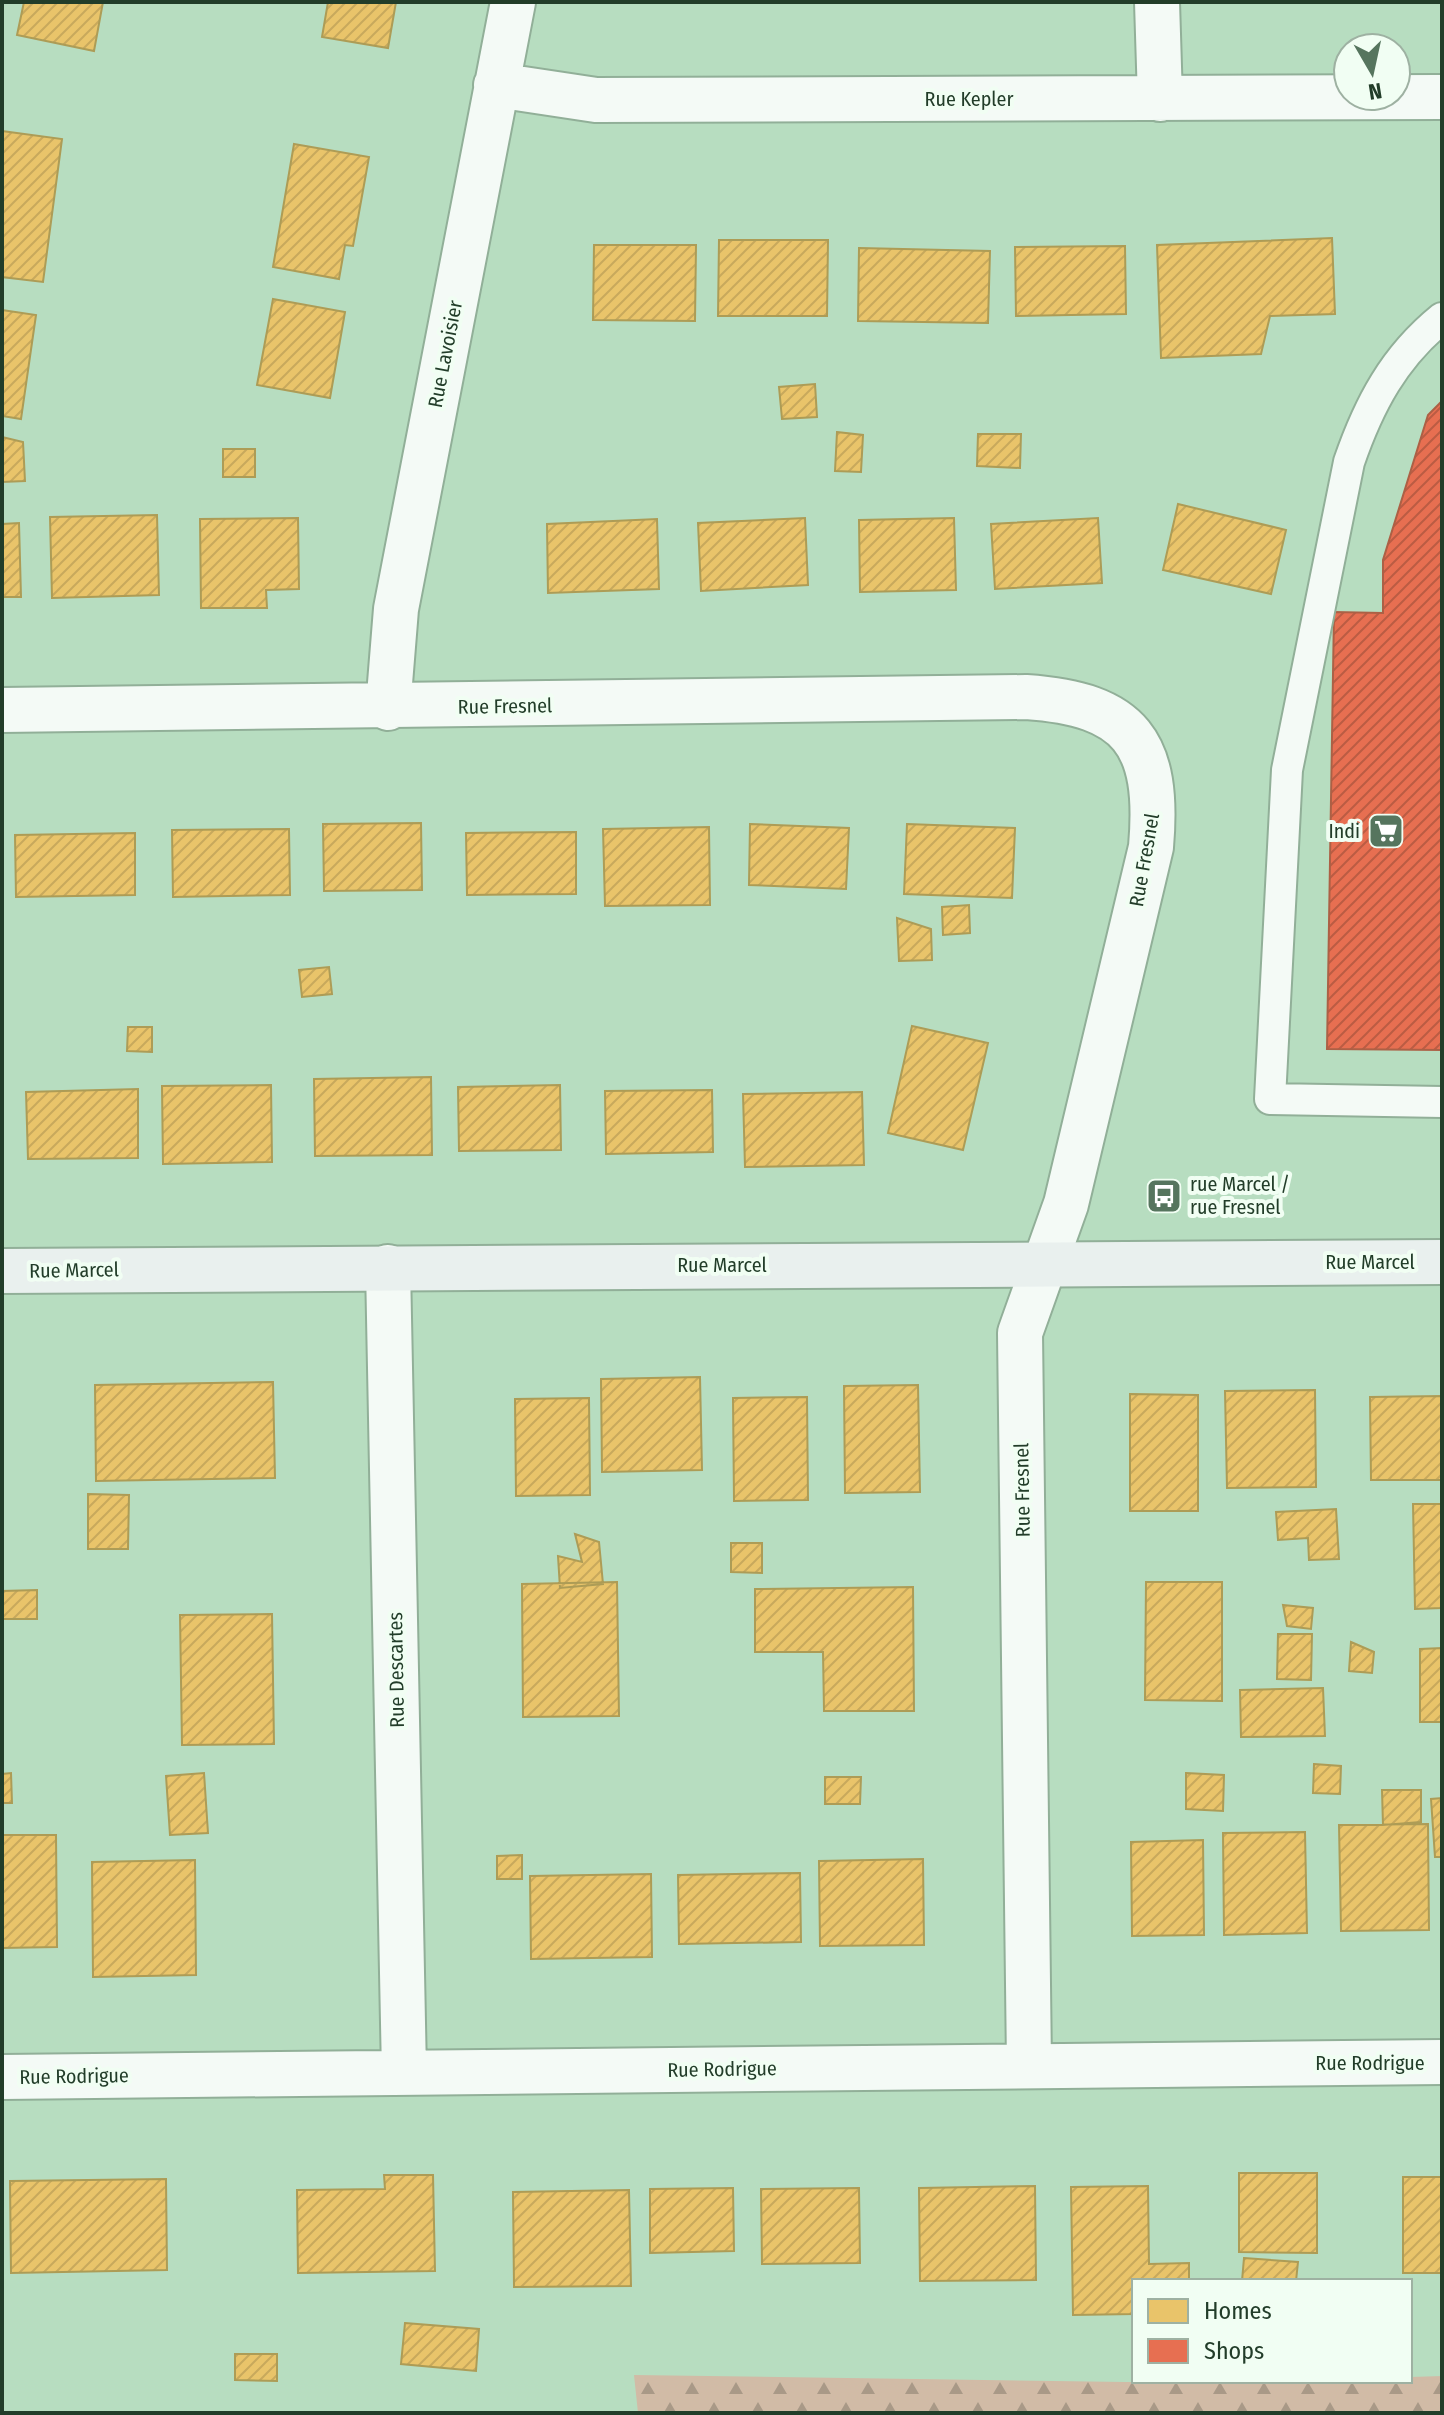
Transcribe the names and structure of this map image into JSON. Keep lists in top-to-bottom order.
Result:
{
  "streets": {
    "street": [
      "Rue Kepler",
      "Rue Lavoisier",
      "Rue Fresnel",
      "Rue Marcel",
      "Rue Descartes",
      "Rue Rodrigue"
    ]
  },
  "crossings": [
    ["Rue Kepler", "Rue Lavoisier"],
    ["Rue Lavoisier", "Rue Fresnel"],
    ["Rue Fresnel", "Rue Marcel"],
    ["Rue Fresnel", "Rue Rodrigue"],
    ["Rue Marcel", "Rue Descartes"],
    ["Rue Descartes", "Rue Rodrigue"]
  ],
  "places": {
    "supermarket": ["Indi"],
    "bus stop": ["rue Marcel / rue Fresnel"]
  },
  "legend": ["Homes", "Shops"],
  "north": "bottom"
}
